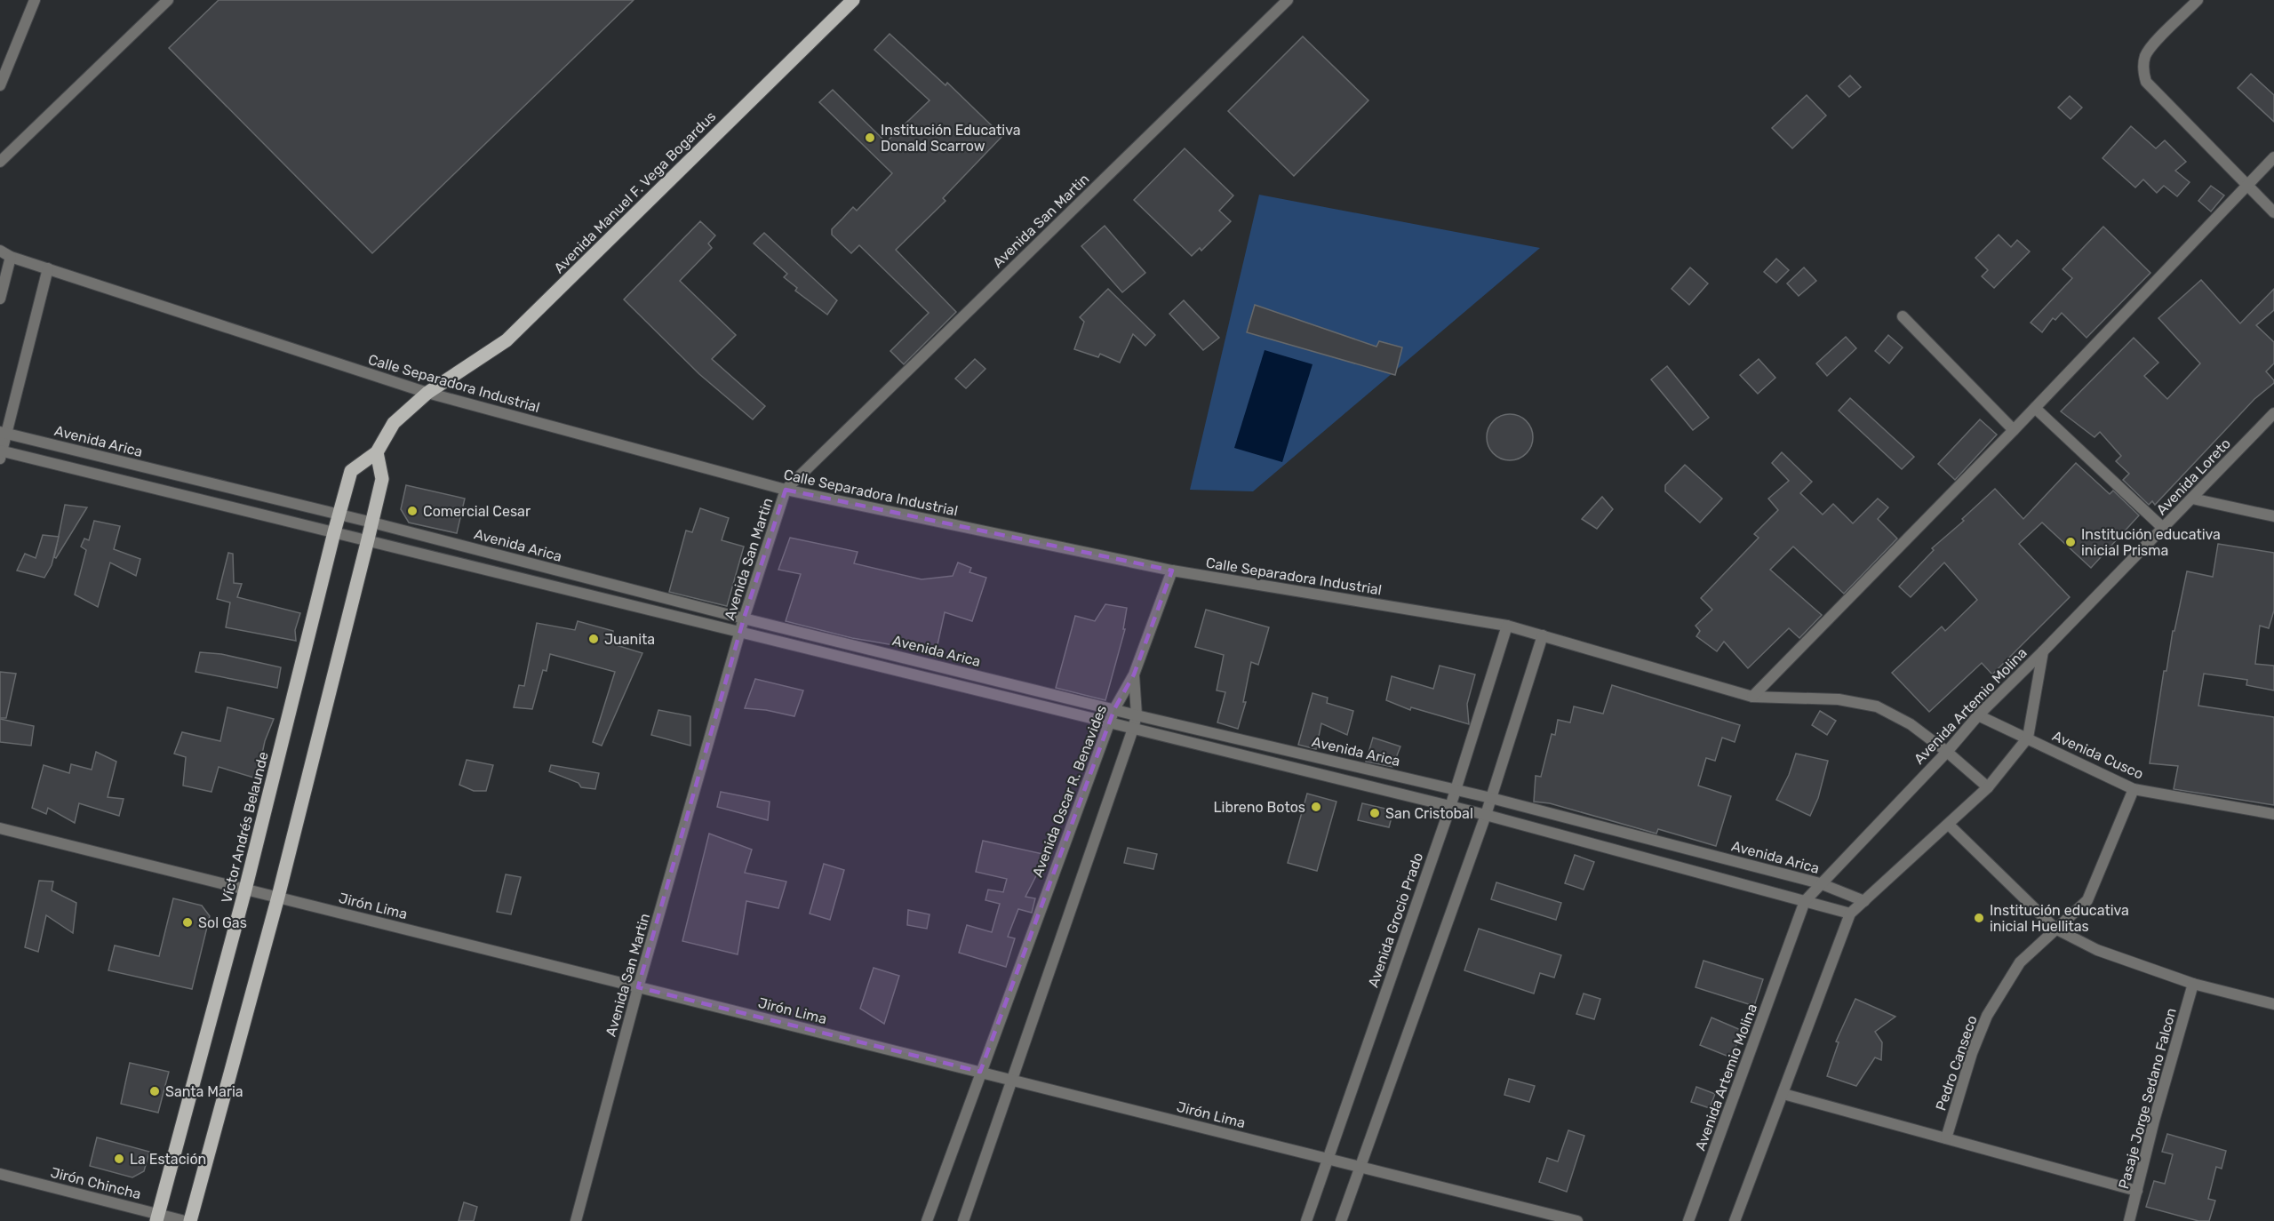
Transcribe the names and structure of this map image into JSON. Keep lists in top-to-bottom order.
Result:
{
  "streets": {
    "main road": ["Avenida Manuel F. Vega Bogardus", "Víctor Andrés Belaunde"],
    "street": [
      "Avenida San Martin",
      "Calle Separadora Industrial",
      "Avenida Arica",
      "Avenida Loreto",
      "Avenida Artemio Molina",
      "Avenida Cusco",
      "Avenida Oscar R. Benavides",
      "Jirón Lima",
      "Avenida Grocio Prado",
      "Pedro Canseco",
      "Pasaje Jorge Sedano Falcon",
      "Jirón Chincha"
    ]
  },
  "crossings": [
    ["Avenida Manuel F. Vega Bogardus", "Calle Separadora Industrial"],
    ["Avenida Manuel F. Vega Bogardus", "Víctor Andrés Belaunde"],
    ["Avenida San Martin", "Calle Separadora Industrial"],
    ["Avenida San Martin", "Avenida Arica"],
    ["Avenida San Martin", "Jirón Lima"],
    ["Calle Separadora Industrial", "Avenida Artemio Molina"],
    ["Calle Separadora Industrial", "Víctor Andrés Belaunde"],
    ["Calle Separadora Industrial", "Avenida Grocio Prado"],
    ["Avenida Arica", "Avenida Artemio Molina"],
    ["Avenida Arica", "Avenida Oscar R. Benavides"],
    ["Avenida Arica", "Víctor Andrés Belaunde"],
    ["Avenida Arica", "Avenida Grocio Prado"],
    ["Avenida Loreto", "Avenida Artemio Molina"],
    ["Avenida Artemio Molina", "Avenida Cusco"],
    ["Avenida Cusco", "Pedro Canseco"],
    ["Avenida Oscar R. Benavides", "Jirón Lima"],
    ["Víctor Andrés Belaunde", "Jirón Lima"],
    ["Víctor Andrés Belaunde", "Jirón Chincha"],
    ["Jirón Lima", "Avenida Grocio Prado"]
  ],
  "places": [
    "Institución Educativa Donald Scarrow",
    "Comercial Cesar",
    "Institución educativa inicial Prisma",
    "Juanita",
    "Libreno Botos",
    "San Cristobal",
    "Institución educativa inicial Huellitas",
    "Sol Gas",
    "Santa Maria",
    "La Estación"
  ]
}
